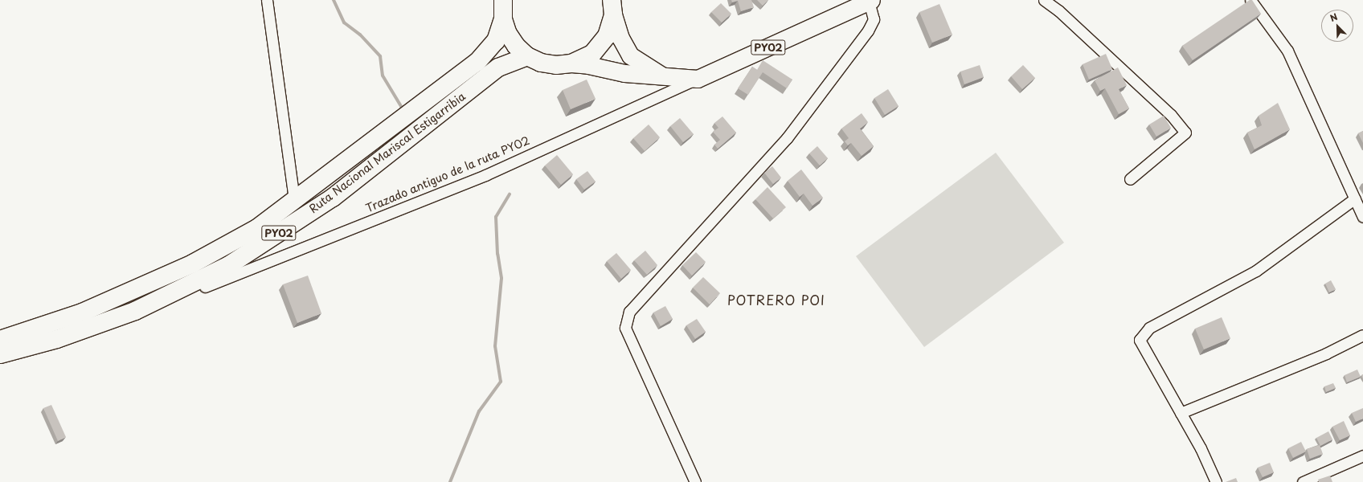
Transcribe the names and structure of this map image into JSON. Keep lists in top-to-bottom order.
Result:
{
  "streets": {
    "highway": ["PY02", "Ruta Nacional Mariscal Estigarribia"],
    "street": ["Trazado antiguo de la ruta PY02"]
  },
  "crossings": [
    ["PY02", "Ruta Nacional Mariscal Estigarribia"],
    ["PY02", "Trazado antiguo de la ruta PY02"]
  ],
  "districts": ["POTRERO POI"],
  "north": "top left"
}
